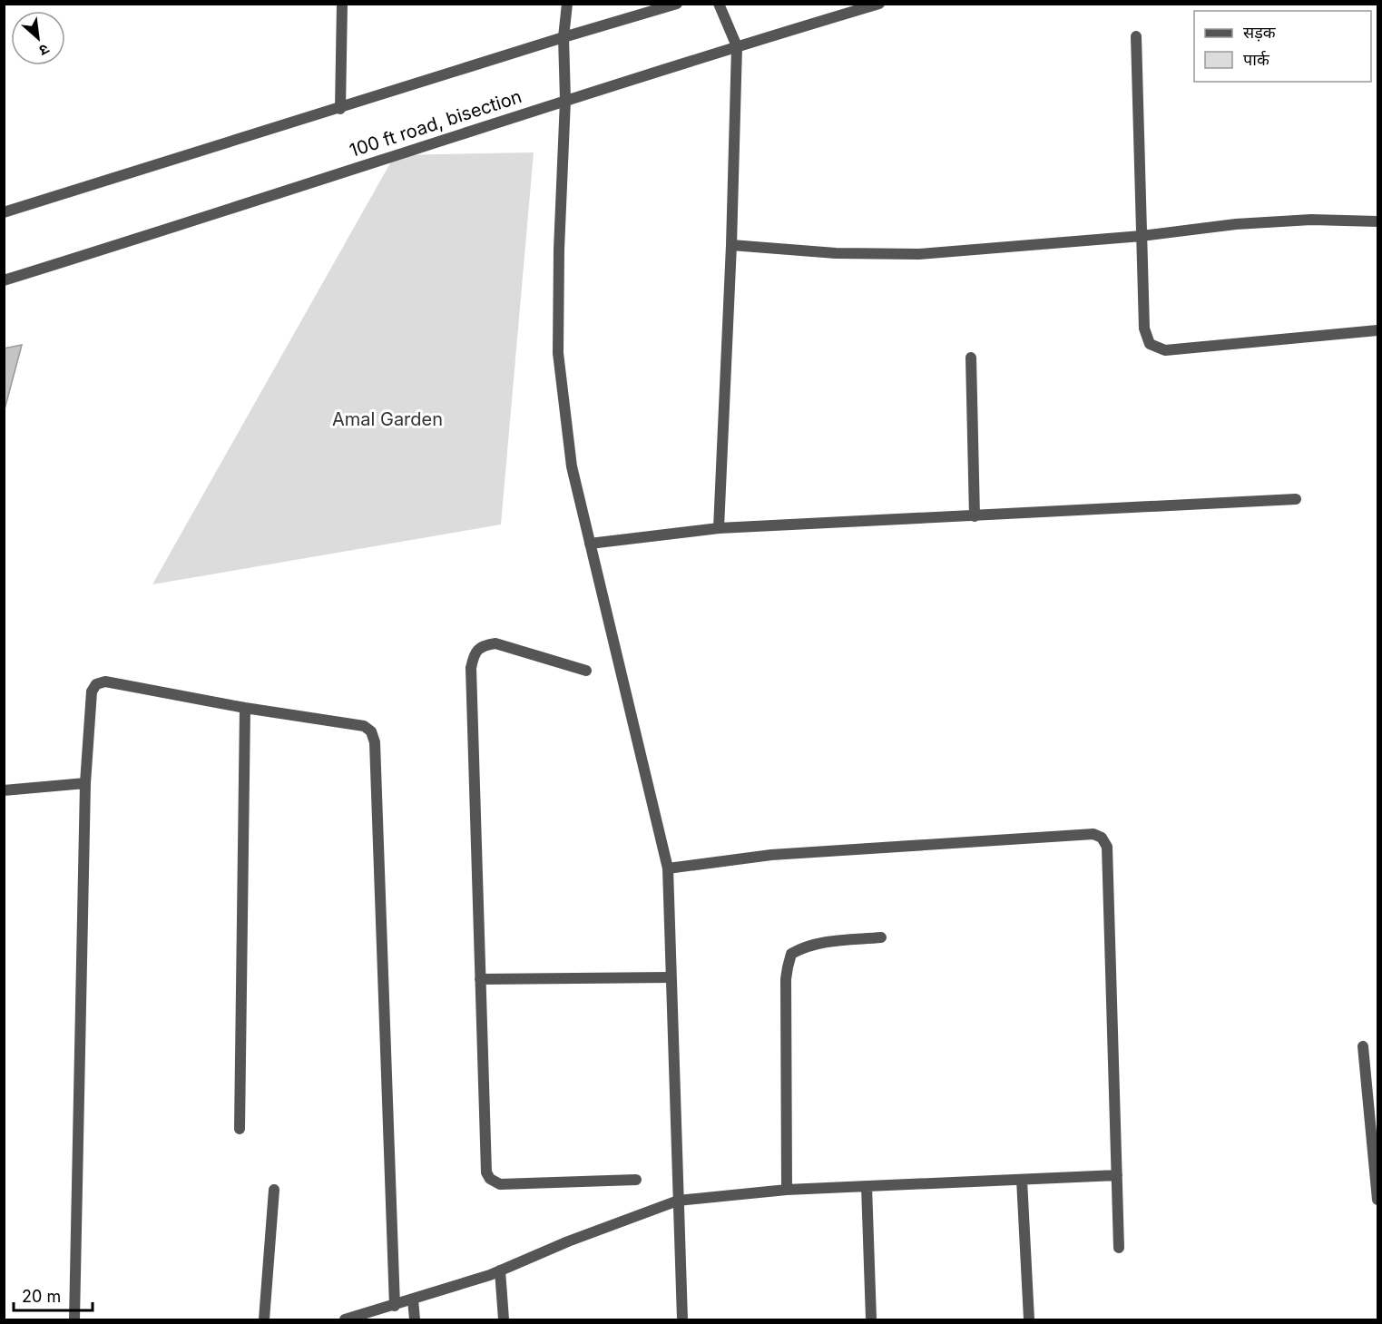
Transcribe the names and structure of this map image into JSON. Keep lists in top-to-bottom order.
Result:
{
  "streets": {
    "street": ["100 ft road, bisection"]
  },
  "parks": ["Amal Garden"],
  "legend": ["सड़क", "पार्क"],
  "scale_bar": "20 m",
  "north": "bottom right"
}
